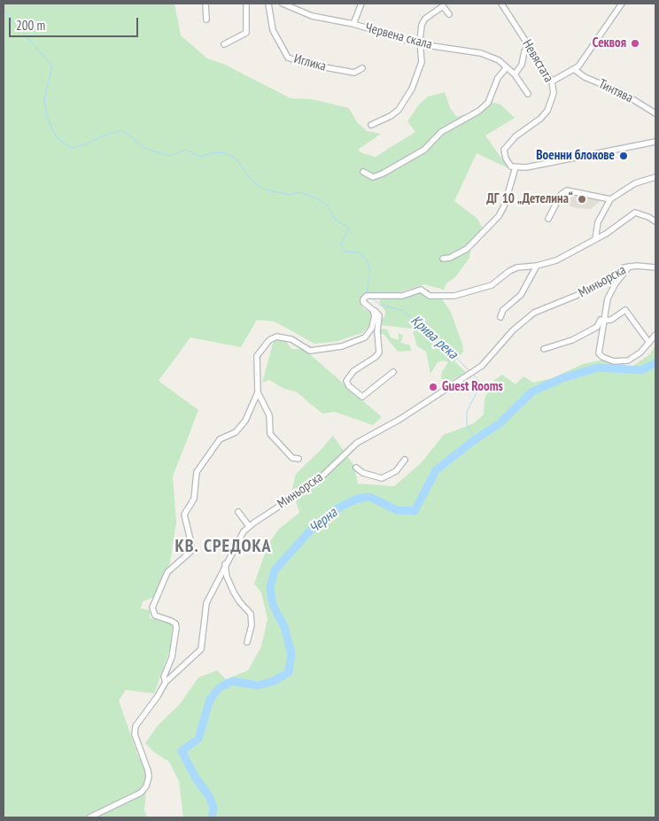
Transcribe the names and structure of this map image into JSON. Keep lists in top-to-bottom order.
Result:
{
  "streets": {
    "street": [
      "Червена скала",
      "Невястата",
      "Иглика",
      "Тинтява",
      "Миньорска"
    ]
  },
  "districts": ["КВ. СРЕДОКА"],
  "water": ["Крива река", "Черна"],
  "places": [
    "Секвоя",
    "Военни блокове",
    "ДГ 10 „Детелина“",
    "Guest Rooms"
  ],
  "scale_bar": "200 m"
}
